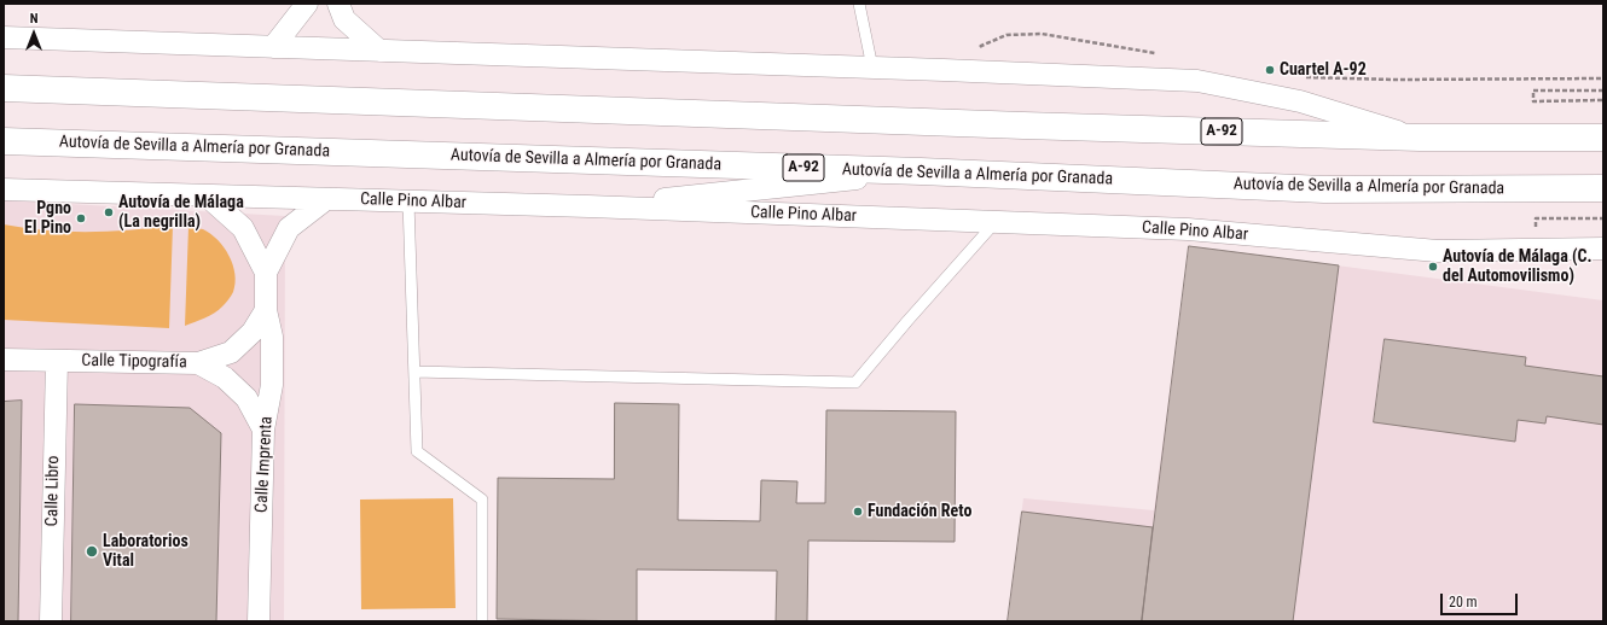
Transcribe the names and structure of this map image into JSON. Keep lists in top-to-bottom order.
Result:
{
  "streets": {
    "highway": ["A-92", "Autovía de Sevilla a Almería por Granada"],
    "street": [
      "Calle Pino Albar",
      "Calle Tipografía",
      "Calle Imprenta",
      "Calle Libro"
    ]
  },
  "crossings": [
    ["Calle Pino Albar", "Calle Imprenta"],
    ["Calle Tipografía", "Calle Imprenta"],
    ["Calle Tipografía", "Calle Libro"]
  ],
  "places": [
    "Cuartel A-92",
    "Autovía de Málaga (La negrilla)",
    "Pgno El Pino",
    "Autovía de Málaga (C. del Automovilismo)",
    "Fundación Reto",
    "Laboratorios Vital"
  ],
  "scale_bar": "20 m",
  "north": "top"
}
